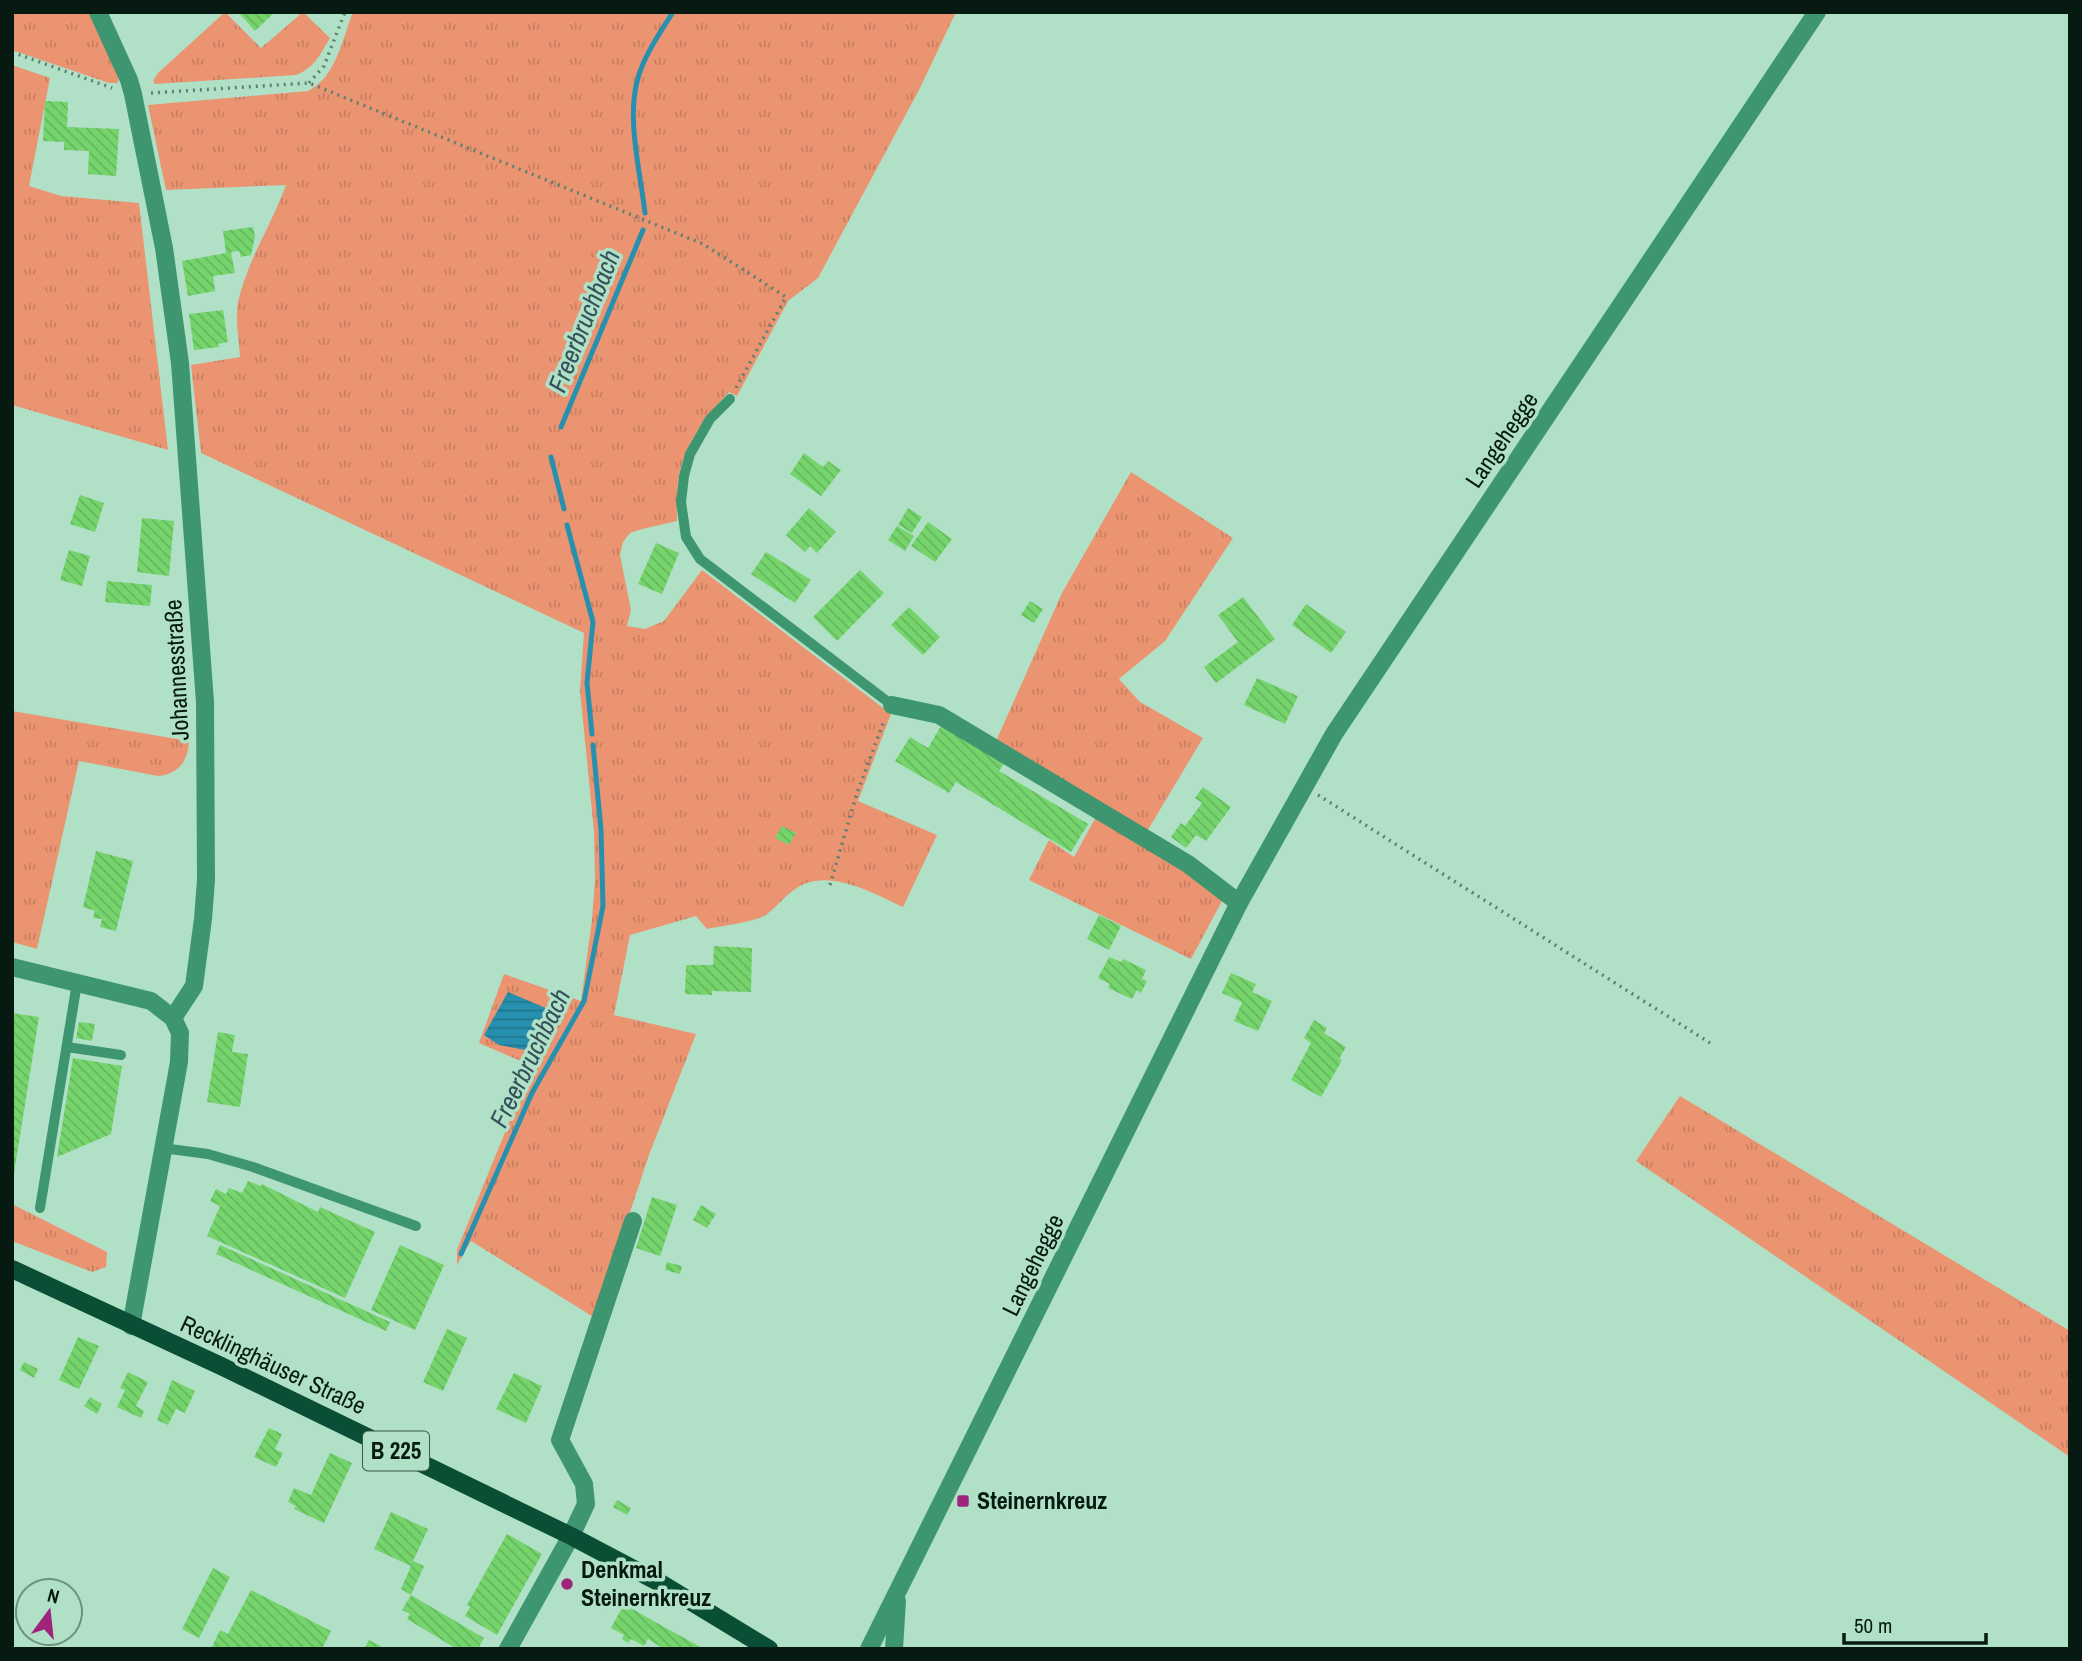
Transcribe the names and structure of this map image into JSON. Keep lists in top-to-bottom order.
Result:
{
  "streets": {
    "main road": ["Recklinghäuser Straße", "B 225"],
    "street": ["Langehegge", "Johannesstraße"]
  },
  "water": ["Freerbruchbach"],
  "places": {
    "transit": ["Steinernkreuz"],
    "other": ["Denkmal Steinernkreuz"]
  },
  "scale_bar": "50 m",
  "north": "top"
}
